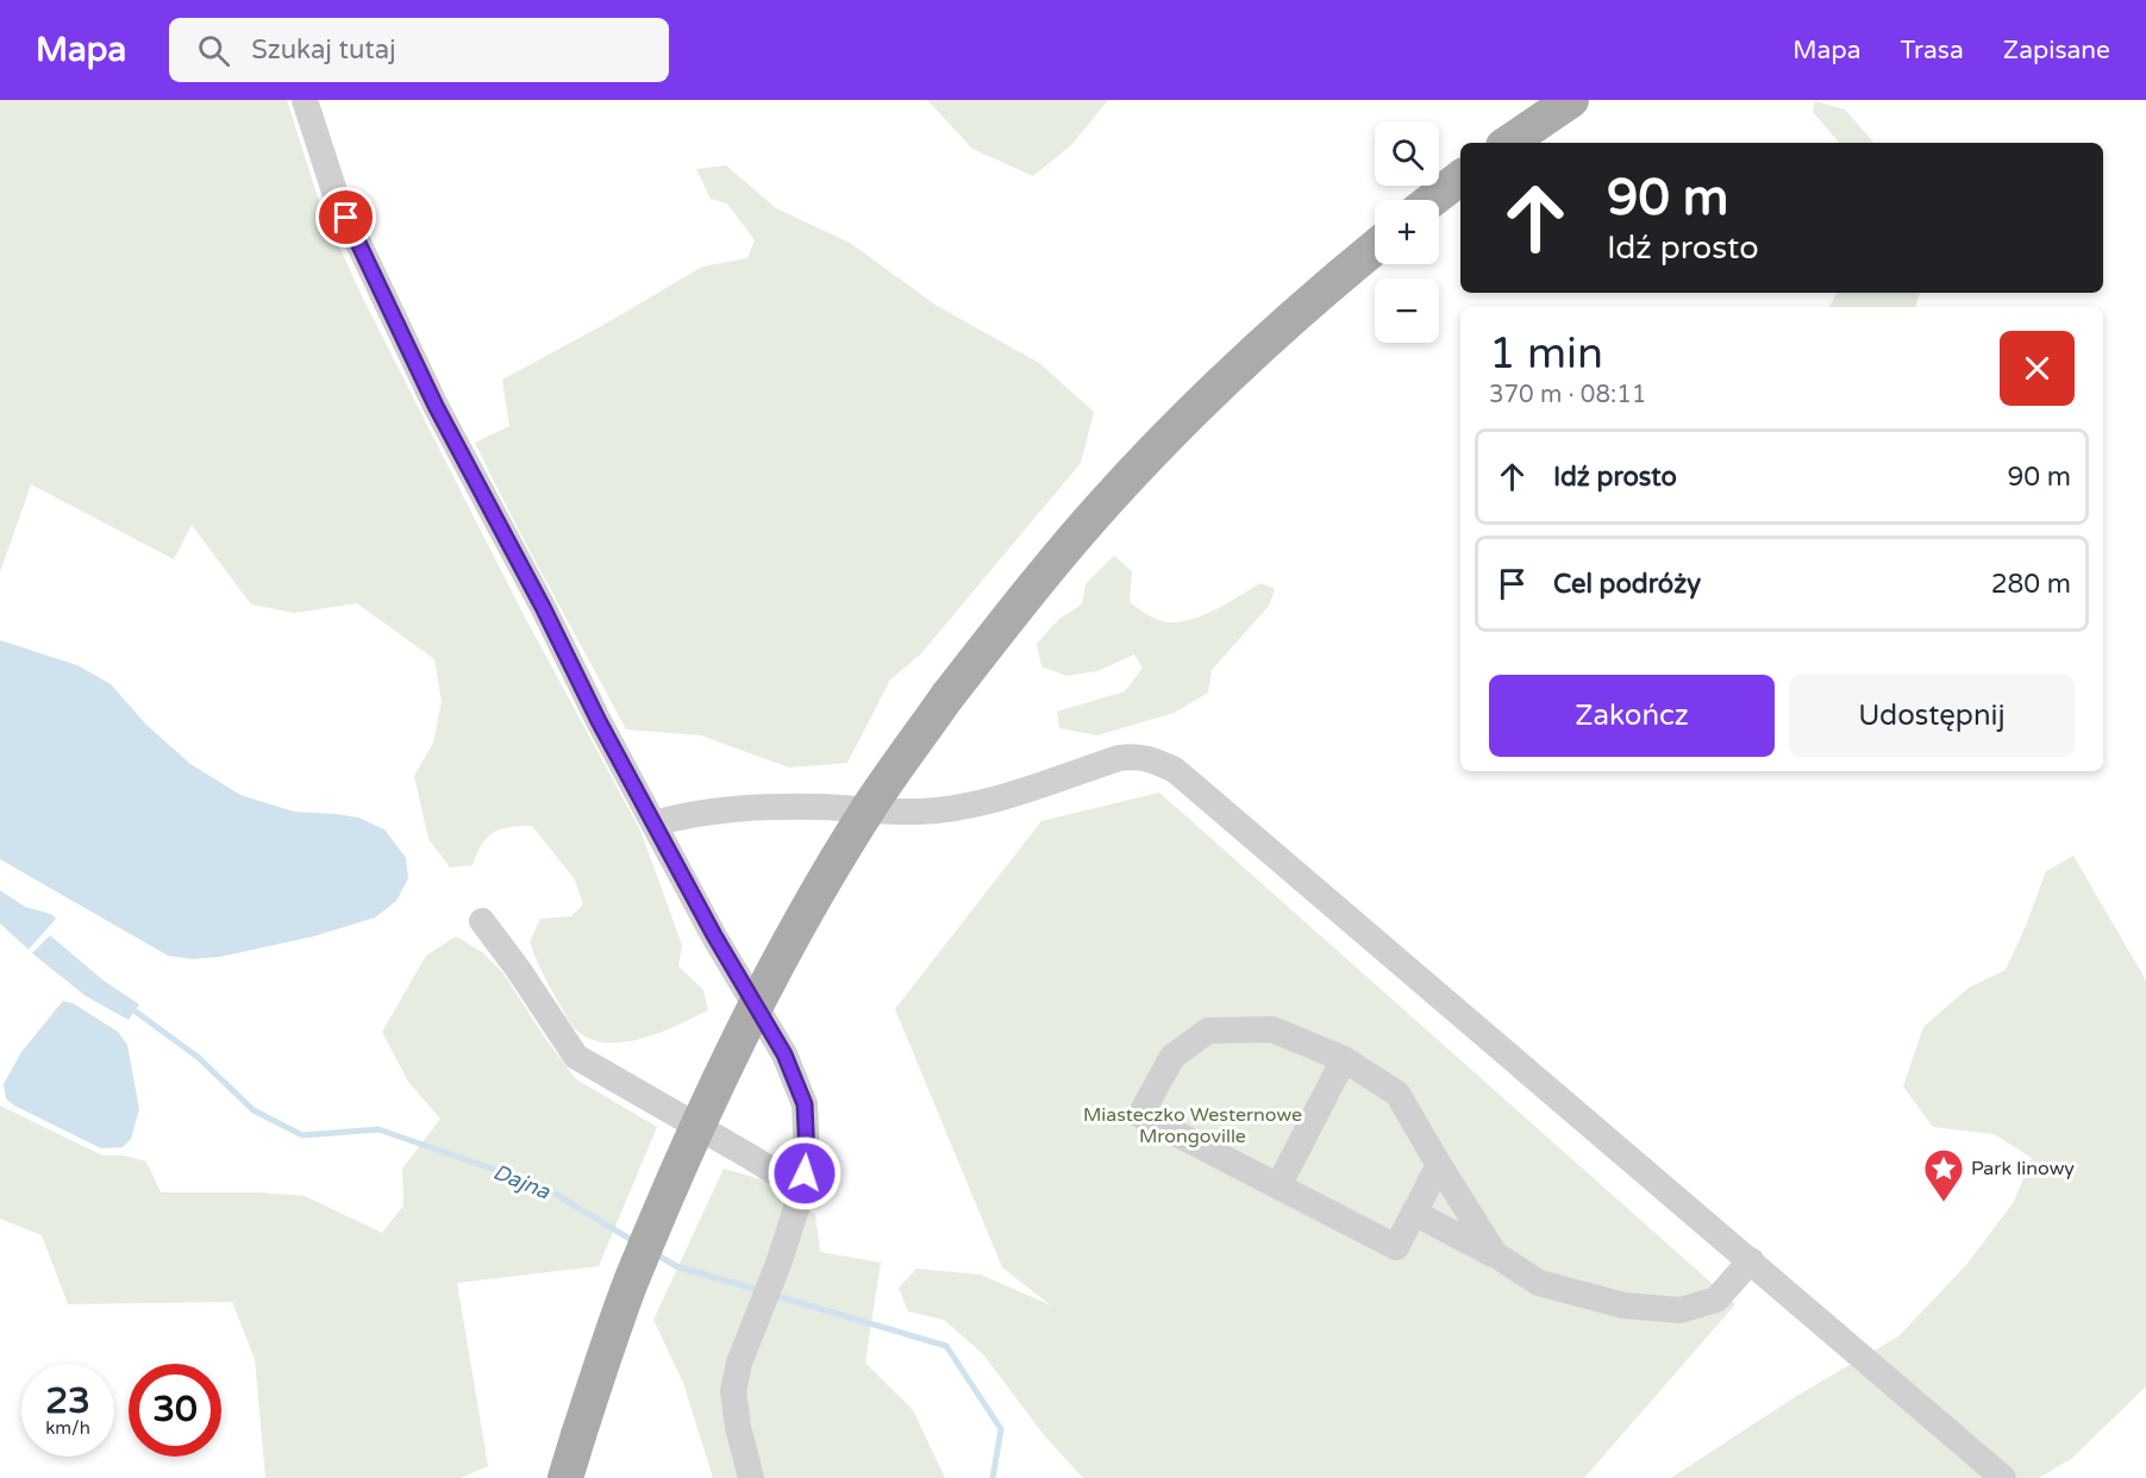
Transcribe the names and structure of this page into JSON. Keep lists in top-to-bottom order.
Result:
{
  "water": ["Dajna"],
  "parks": ["Miasteczko Westernowe Mrongoville"],
  "places": {
    "place": ["Park linowy"]
  },
  "page": {
    "header": "Mapa",
    "search": "Szukaj tutaj",
    "nav": ["Mapa", "Trasa", "Zapisane"],
    "map_buttons": ["+", "−"],
    "turn": ["90 m", "Idź prosto"],
    "heading": ["1 min", "370 m · 08:11"],
    "list": [
      {
        "name": "Idź prosto",
        "value": "90 m"
      },
      {
        "name": "Cel podróży",
        "value": "280 m"
      }
    ],
    "buttons": ["Zakończ", "Udostępnij"],
    "speed": "23 km/h",
    "limit": "30"
  }
}
